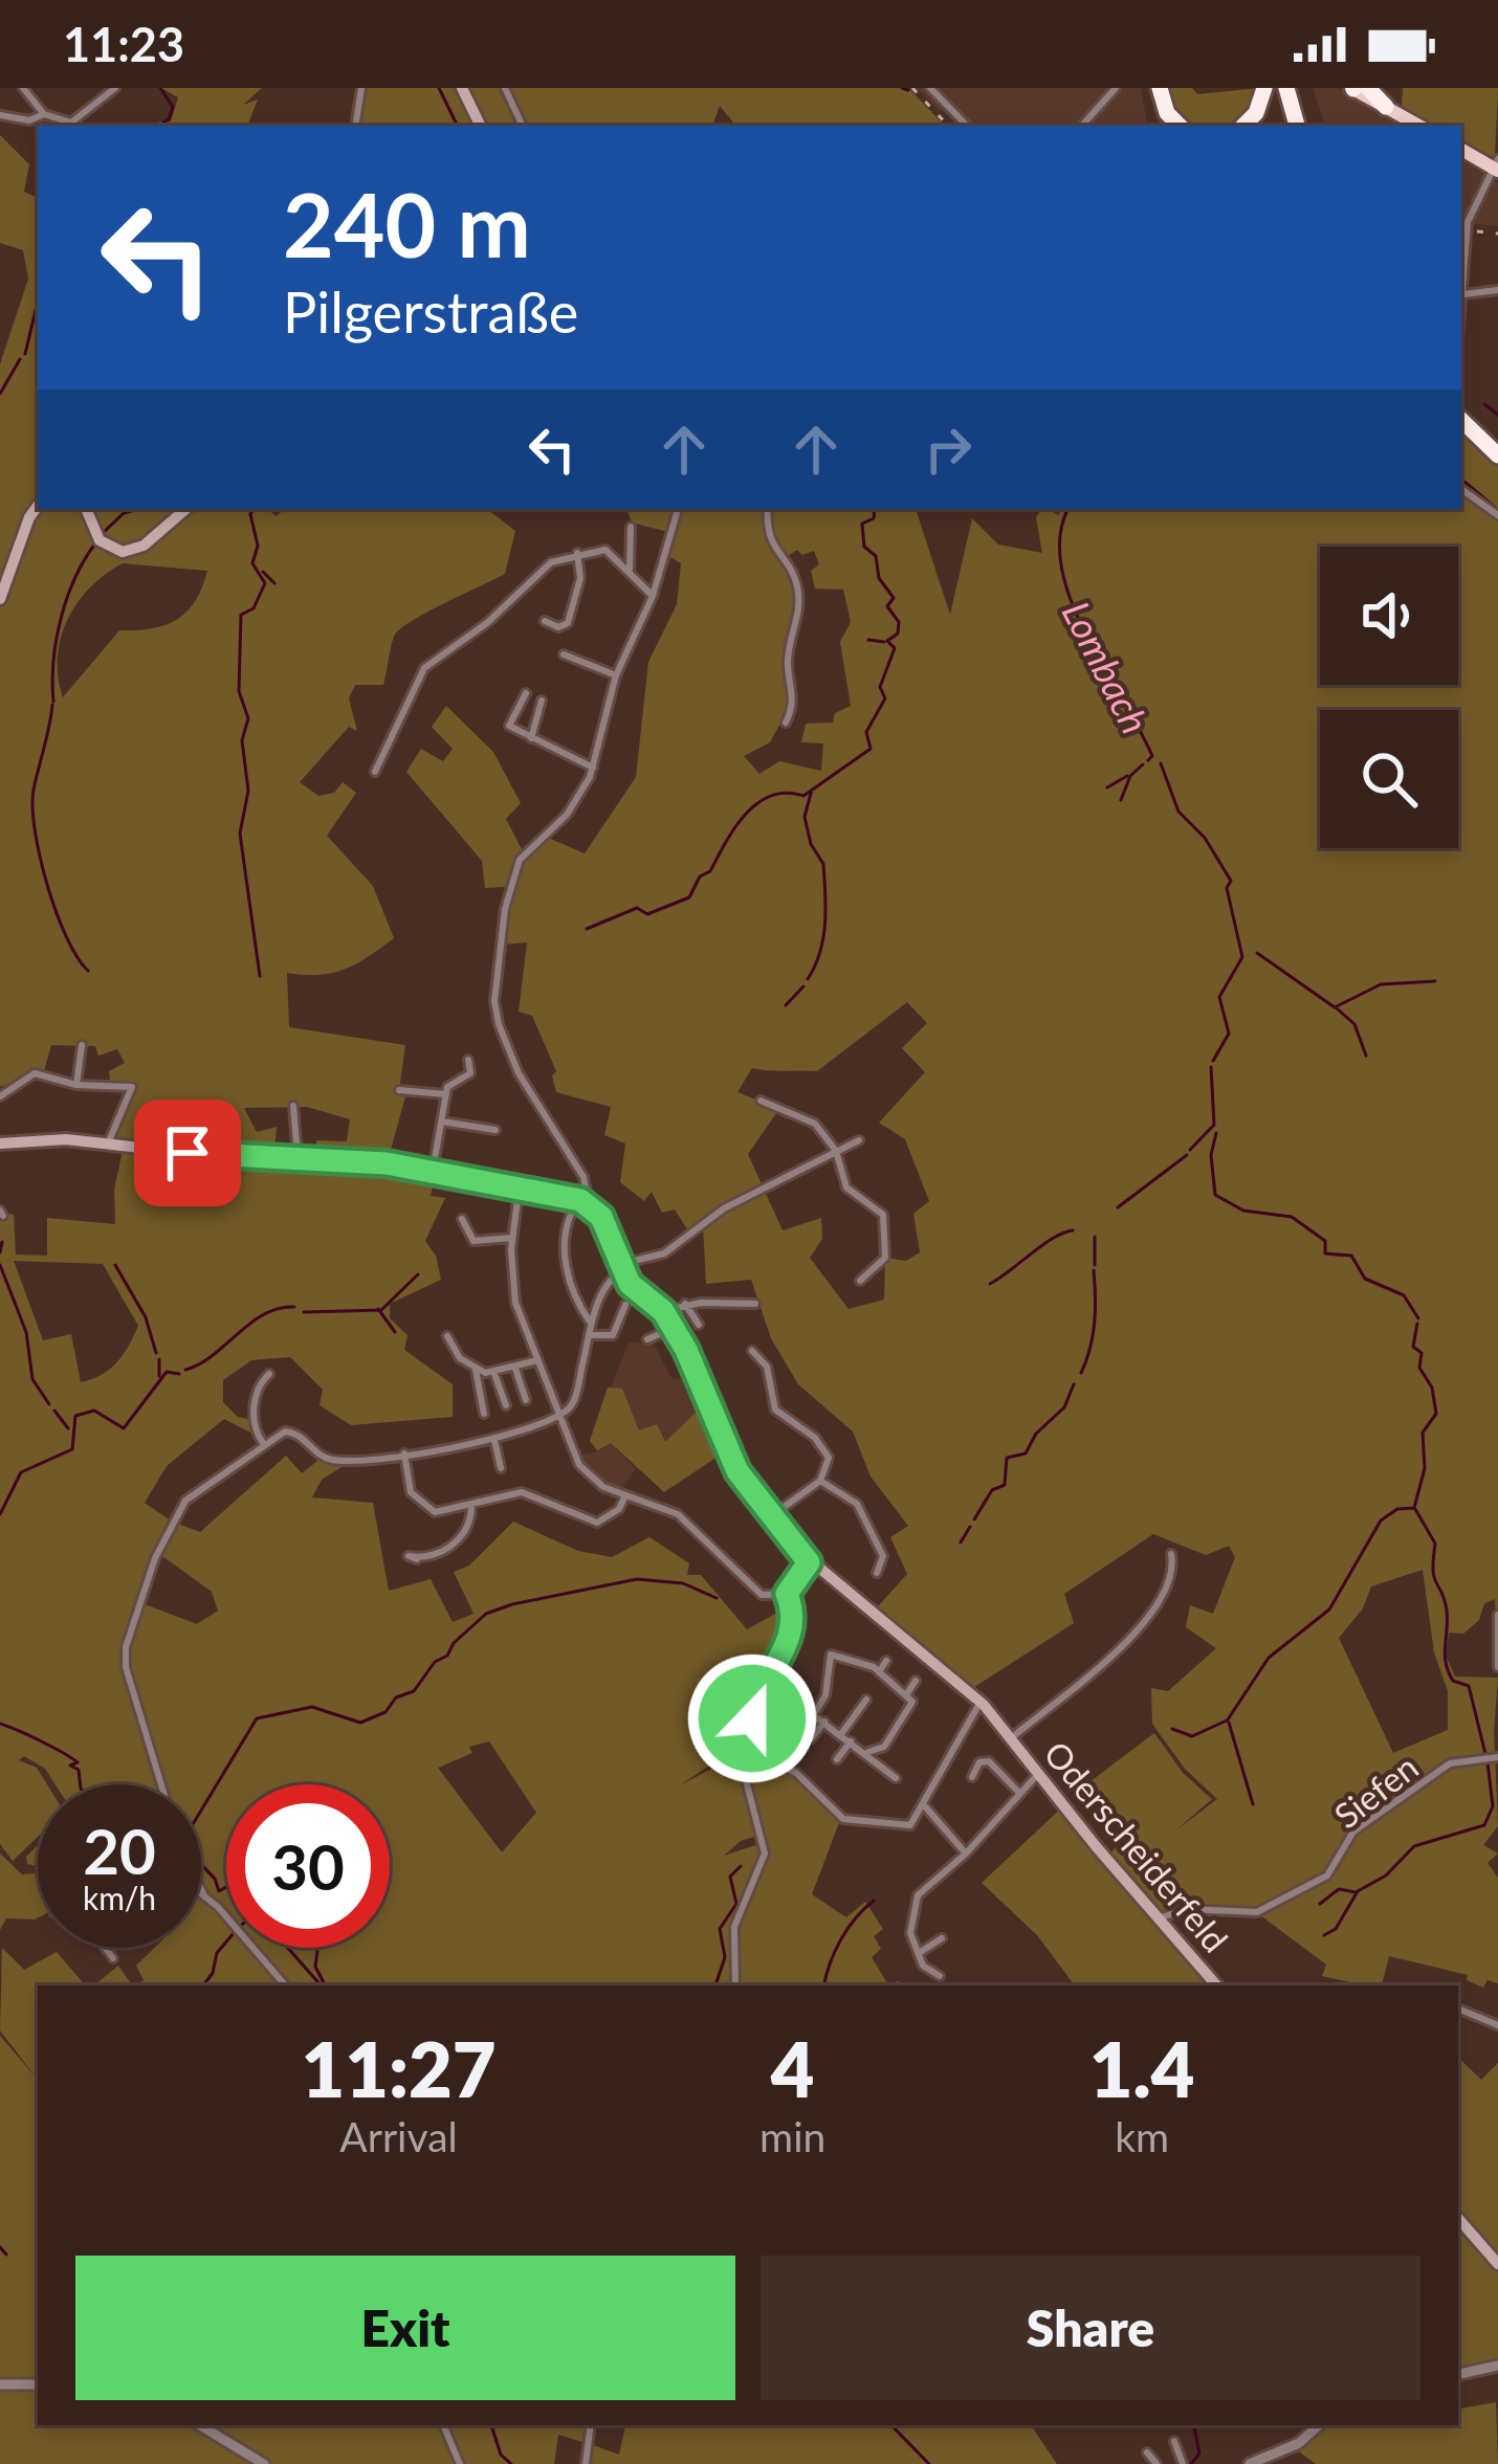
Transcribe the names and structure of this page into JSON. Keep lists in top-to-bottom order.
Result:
{
  "streets": {
    "main road": ["Oderscheiderfeld"],
    "street": ["Siefen"]
  },
  "crossings": [
    ["Siefen", "Oderscheiderfeld"]
  ],
  "water": ["Lombach"],
  "page": {
    "status": "11:23",
    "turn": ["240 m", "Pilgerstraße"],
    "speed": "20 km/h",
    "limit": "30",
    "eta": [
      "11:27",
      "Arrival",
      "4",
      "min",
      "1.4",
      "km"
    ],
    "buttons": ["Exit", "Share"]
  }
}
